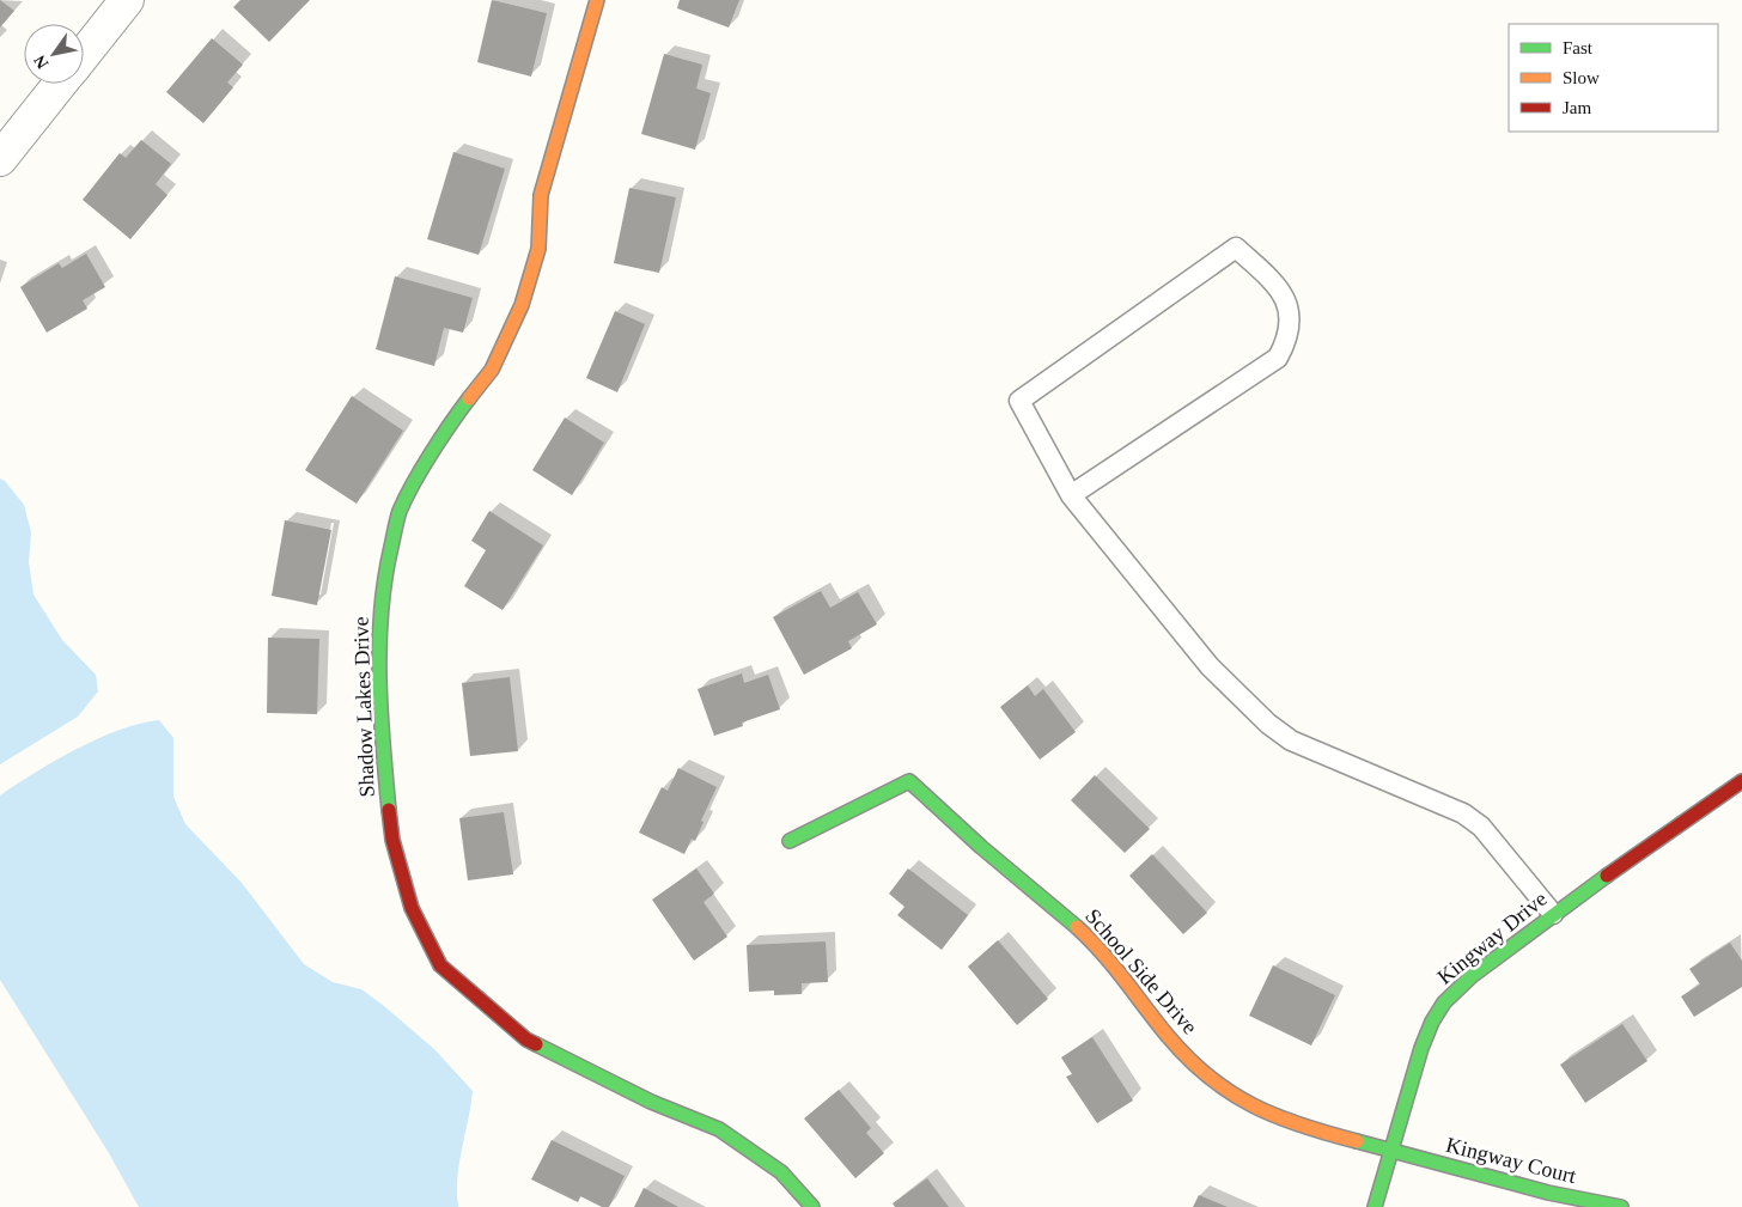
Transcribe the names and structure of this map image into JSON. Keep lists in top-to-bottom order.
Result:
{
  "streets": {
    "street": [
      "Shadow Lakes Drive",
      "Kingway Drive",
      "School Side Drive",
      "Kingway Court"
    ]
  },
  "crossings": [
    ["Kingway Drive", "School Side Drive"],
    ["Kingway Drive", "Kingway Court"],
    ["School Side Drive", "Kingway Court"]
  ],
  "legend": ["Fast", "Slow", "Jam"],
  "north": "bottom left"
}
